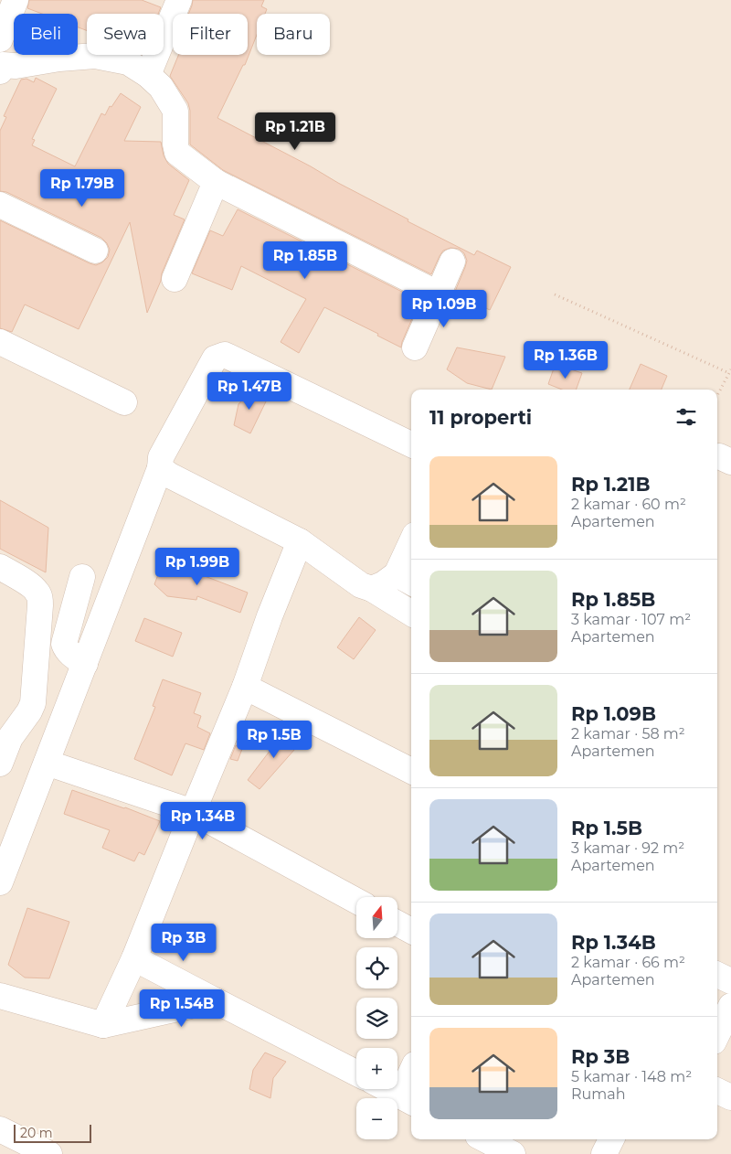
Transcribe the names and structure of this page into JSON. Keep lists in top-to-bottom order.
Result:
{
  "scale_bar": "20 m",
  "north": "top",
  "page": {
    "chip": [
      "Beli",
      "Sewa",
      "Filter",
      "Baru"
    ],
    "price": [
      "Rp 1.21B",
      "Rp 1.79B",
      "Rp 1.85B",
      "Rp 1.09B",
      "Rp 1.36B",
      "Rp 1.47B",
      "Rp 1.99B",
      "Rp 1.5B",
      "Rp 1.34B",
      "Rp 3B",
      "Rp 1.54B"
    ],
    "heading": "11 properti",
    "list": [
      {
        "name": "Rp 1.21B",
        "note": "2 kamar · 60 m² · Apartemen"
      },
      {
        "name": "Rp 1.85B",
        "note": "3 kamar · 107 m² · Apartemen"
      },
      {
        "name": "Rp 1.09B",
        "note": "2 kamar · 58 m² · Apartemen"
      },
      {
        "name": "Rp 1.5B",
        "note": "3 kamar · 92 m² · Apartemen"
      },
      {
        "name": "Rp 1.34B",
        "note": "2 kamar · 66 m² · Apartemen"
      },
      {
        "name": "Rp 3B",
        "note": "5 kamar · 148 m² · Rumah"
      }
    ],
    "map_buttons": ["+", "−"],
    "scale": "20 m"
  }
}
